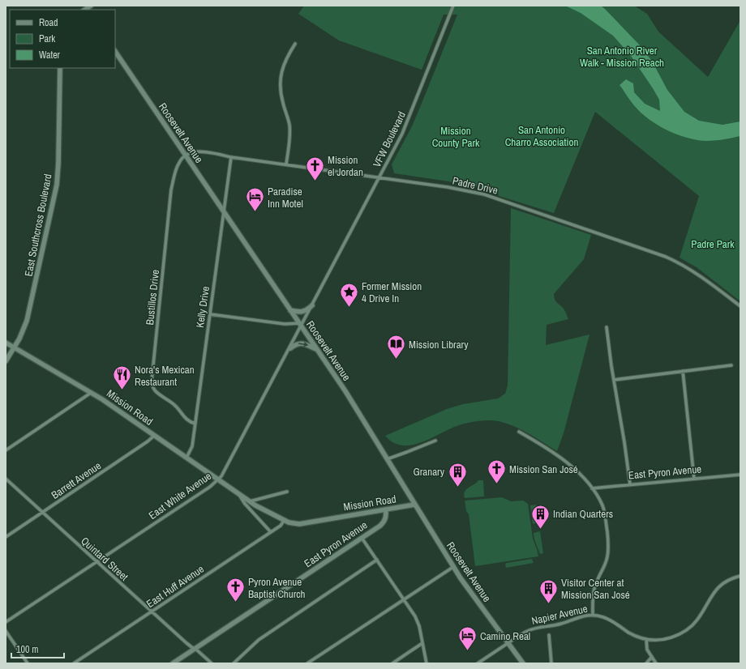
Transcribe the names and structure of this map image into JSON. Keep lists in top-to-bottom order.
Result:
{
  "streets": {
    "main road": [
      "Roosevelt Avenue",
      "East Southcross Boulevard",
      "Mission Road",
      "East Pyron Avenue"
    ],
    "street": [
      "VFW Boulevard",
      "Padre Drive",
      "Bustillos Drive",
      "Kelly Drive",
      "Barrett Avenue",
      "East White Avenue",
      "Quintard Street",
      "East Huff Avenue",
      "Napier Avenue"
    ]
  },
  "crossings": [
    ["Roosevelt Avenue", "VFW Boulevard"],
    ["Roosevelt Avenue", "Padre Drive"],
    ["Roosevelt Avenue", "Bustillos Drive"],
    ["Roosevelt Avenue", "Kelly Drive"],
    ["Roosevelt Avenue", "Mission Road"],
    ["Roosevelt Avenue", "East White Avenue"],
    ["Roosevelt Avenue", "Napier Avenue"],
    ["VFW Boulevard", "Padre Drive"],
    ["VFW Boulevard", "East White Avenue"],
    ["Padre Drive", "Bustillos Drive"],
    ["Padre Drive", "Kelly Drive"],
    ["East Southcross Boulevard", "Mission Road"],
    ["Bustillos Drive", "Kelly Drive"],
    ["Kelly Drive", "Mission Road"],
    ["Mission Road", "East Pyron Avenue"],
    ["Mission Road", "Barrett Avenue"],
    ["Mission Road", "East White Avenue"],
    ["Mission Road", "East Huff Avenue"],
    ["East Pyron Avenue", "Quintard Street"],
    ["Barrett Avenue", "Quintard Street"],
    ["East White Avenue", "Quintard Street"],
    ["Quintard Street", "East Huff Avenue"]
  ],
  "parks": [
    "San Antonio River Walk - Mission Reach",
    "San Antonio Charro Association",
    "Mission County Park",
    "Padre Park"
  ],
  "places": {
    "church": ["Mission el Jordan", "Mission San José", "Pyron Avenue Baptist Church"],
    "hotel": ["Paradise Inn Motel", "Camino Real"],
    "place": ["Former Mission 4 Drive In"],
    "library": ["Mission Library"],
    "restaurant": ["Nora's Mexican Restaurant"],
    "building": ["Granary", "Indian Quarters", "Visitor Center at Mission San José"]
  },
  "legend": ["Road", "Park", "Water"],
  "scale_bar": "100 m"
}
